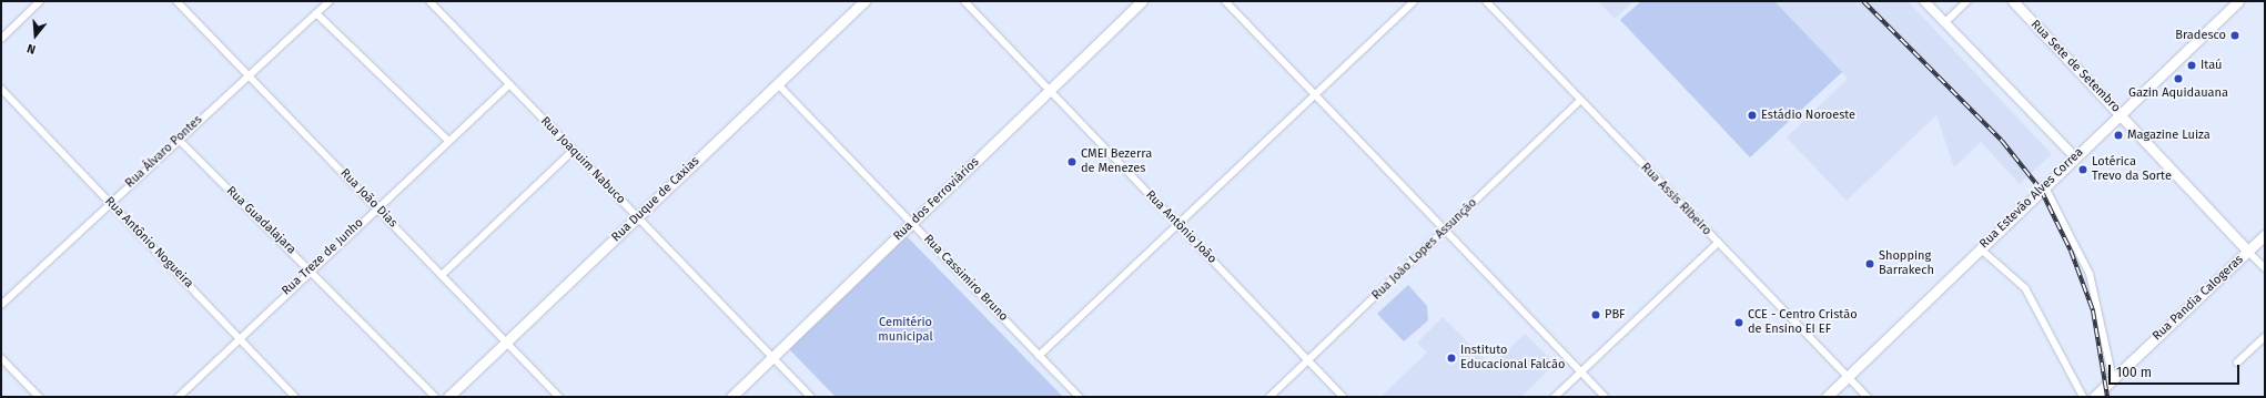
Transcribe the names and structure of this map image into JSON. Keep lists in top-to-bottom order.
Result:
{
  "streets": {
    "main road": [
      "Rua Sete de Setembro",
      "Rua Estevão Alves Correa",
      "Rua Duque de Caxias",
      "Rua dos Ferroviários",
      "Rua Pandia Calogeras"
    ],
    "street": [
      "Rua Álvaro Pontes",
      "Rua Joaquim Nabuco",
      "Rua João Dias",
      "Rua Assis Ribeiro",
      "Rua Guadalajara",
      "Rua Antônio João",
      "Rua Antônio Nogueira",
      "Rua João Lopes Assunção",
      "Rua Treze de Junho",
      "Rua Cassimiro Bruno"
    ]
  },
  "crossings": [
    ["Rua Sete de Setembro", "Rua Estevão Alves Correa"],
    ["Rua Sete de Setembro", "Rua Pandia Calogeras"],
    ["Rua Álvaro Pontes", "Rua João Dias"],
    ["Rua Álvaro Pontes", "Rua Guadalajara"],
    ["Rua Álvaro Pontes", "Rua Antônio Nogueira"],
    ["Rua Joaquim Nabuco", "Rua Duque de Caxias"],
    ["Rua Joaquim Nabuco", "Rua dos Ferroviários"],
    ["Rua Joaquim Nabuco", "Rua Treze de Junho"],
    ["Rua João Dias", "Rua Duque de Caxias"],
    ["Rua João Dias", "Rua Treze de Junho"],
    ["Rua Estevão Alves Correa", "Rua Assis Ribeiro"],
    ["Rua Duque de Caxias", "Rua Cassimiro Bruno"],
    ["Rua dos Ferroviários", "Rua Antônio João"],
    ["Rua dos Ferroviários", "Rua Cassimiro Bruno"],
    ["Rua Assis Ribeiro", "Rua João Lopes Assunção"],
    ["Rua Guadalajara", "Rua Treze de Junho"],
    ["Rua Antônio João", "Rua João Lopes Assunção"],
    ["Rua Antônio Nogueira", "Rua Treze de Junho"]
  ],
  "parks": ["Cemitério municipal"],
  "places": [
    "Bradesco",
    "Itaú",
    "Gazin Aquidauana",
    "Estádio Noroeste",
    "Magazine Luiza",
    "CMEI Bezerra de Menezes",
    "Lotérica Trevo da Sorte",
    "Shopping Barrakech",
    "PBF",
    "CCE - Centro Cristão de Ensino EI EF",
    "Instituto Educacional Falcão"
  ],
  "scale_bar": "100 m",
  "north": "bottom"
}
